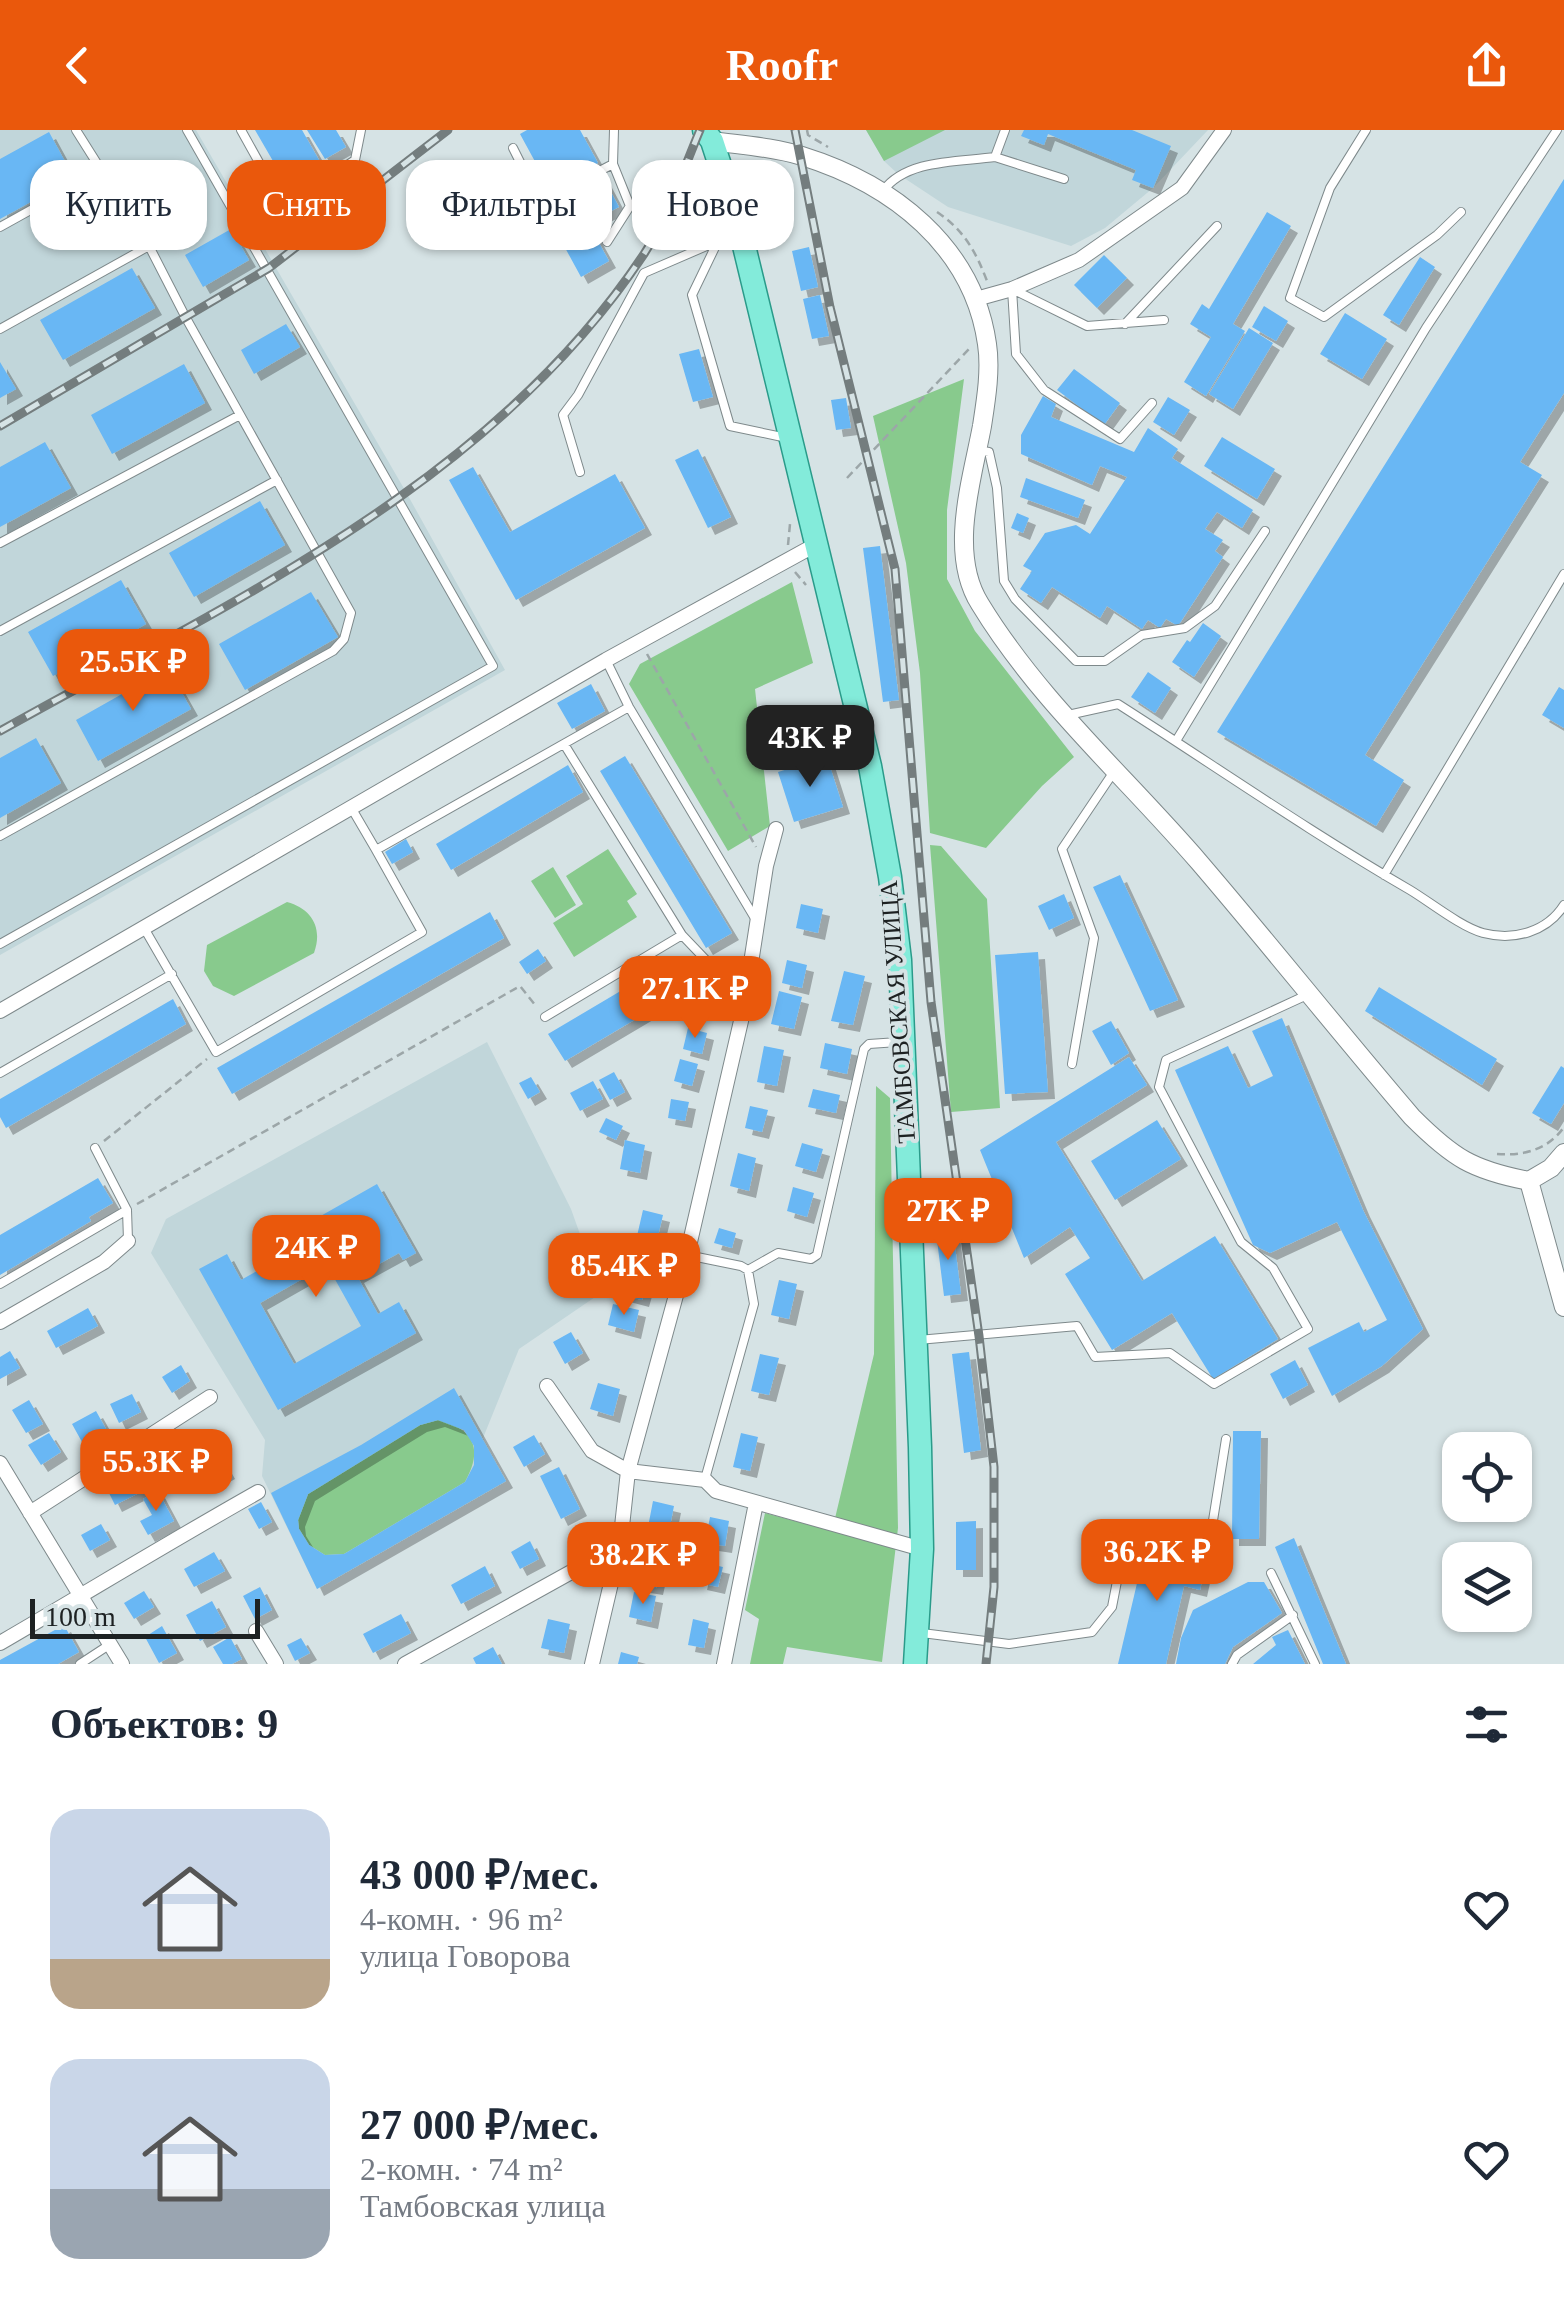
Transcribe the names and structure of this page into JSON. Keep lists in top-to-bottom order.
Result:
{
  "streets": {
    "main road": ["ТАМБОВСКАЯ УЛИЦА"]
  },
  "scale_bar": "100 m",
  "page": {
    "header": "Roofr",
    "chip": [
      "Купить",
      "Снять",
      "Фильтры",
      "Новое"
    ],
    "price": [
      "25.5K ₽",
      "43K ₽",
      "27.1K ₽",
      "27K ₽",
      "24K ₽",
      "85.4K ₽",
      "55.3K ₽",
      "36.2K ₽",
      "38.2K ₽"
    ],
    "scale": "100 m",
    "heading": "Объектов: 9",
    "list": [
      {
        "name": "43 000 ₽/мес.",
        "note": "4-комн. · 96 m² · улица Говорова"
      },
      {
        "name": "27 000 ₽/мес.",
        "note": "2-комн. · 74 m² · Тамбовская улица"
      }
    ]
  }
}
